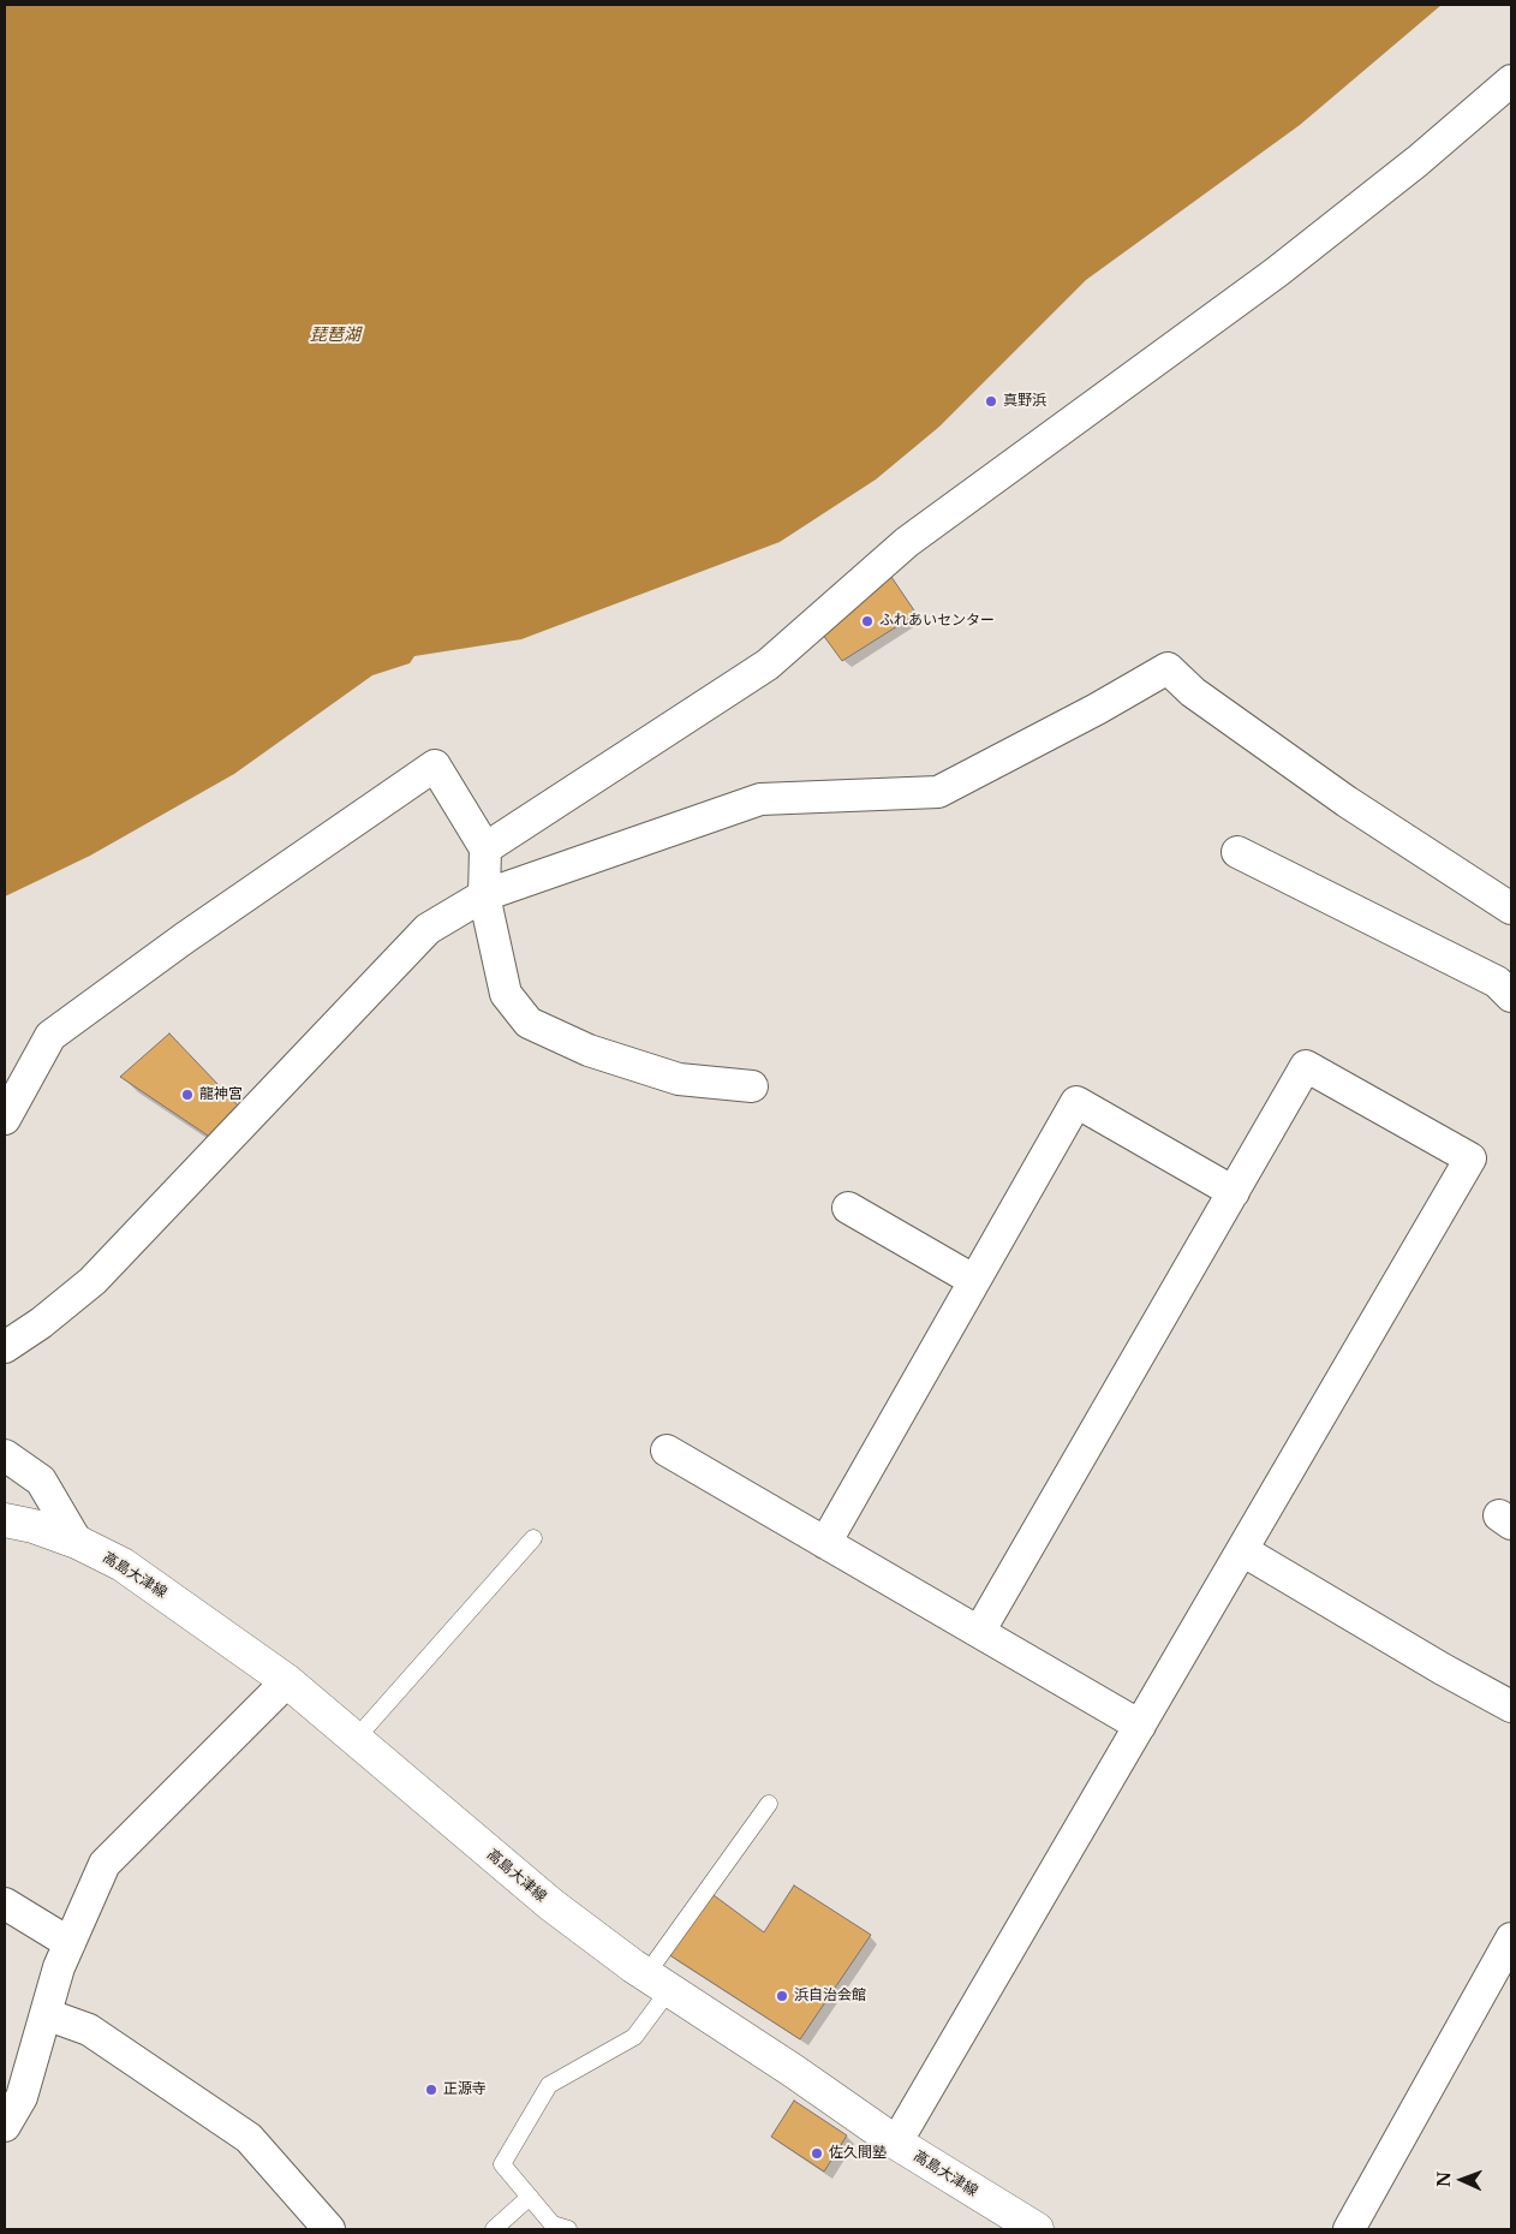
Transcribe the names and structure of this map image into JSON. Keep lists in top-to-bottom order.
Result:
{
  "streets": {
    "main road": ["高島大津線"]
  },
  "water": ["琵琶湖"],
  "places": [
    "真野浜",
    "ふれあいセンター",
    "龍神宮",
    "浜自治会館",
    "正源寺",
    "佐久間塾"
  ],
  "north": "left"
}
